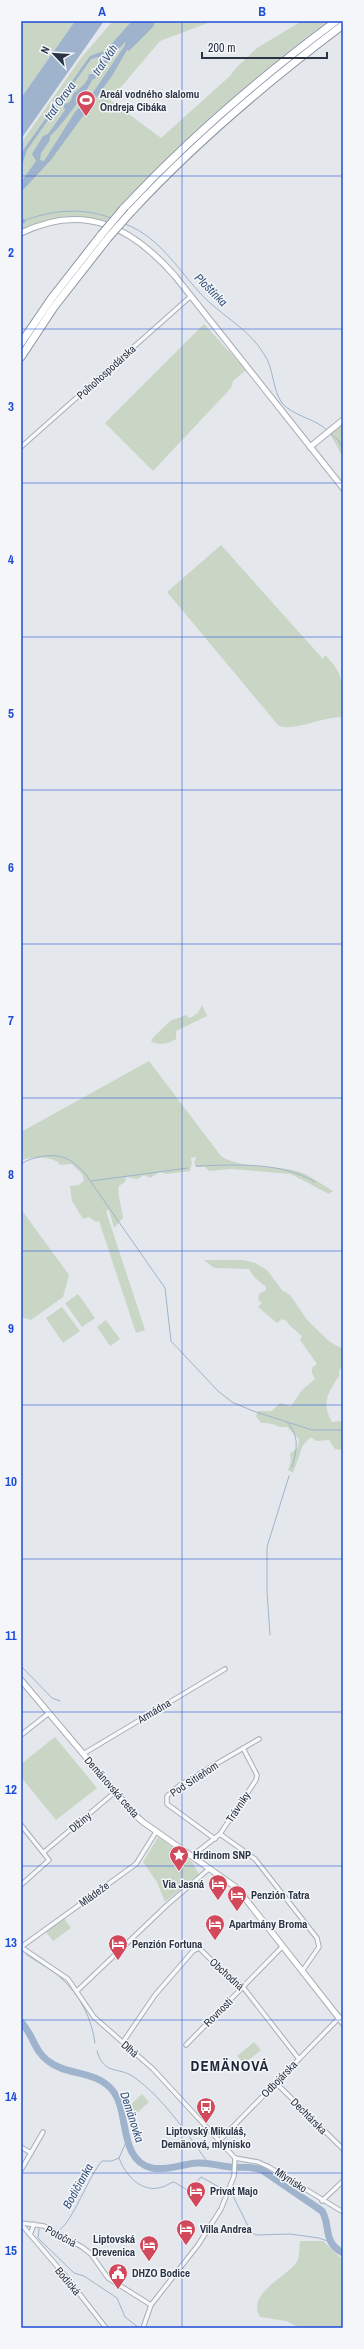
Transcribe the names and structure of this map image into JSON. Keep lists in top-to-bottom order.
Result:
{
  "streets": {
    "street": [
      "Poľnohospodárska",
      "Armádna",
      "Pod Sitieňom",
      "Demänovská cesta",
      "Trávniky",
      "Dlžiny",
      "Mládeže",
      "Obchodná",
      "Rovnosti",
      "Dlhá",
      "Odbojárska",
      "Dechtárska",
      "Mlynisko",
      "Potočná",
      "Bodická"
    ]
  },
  "crossings": [
    ["Armádna", "Demänovská cesta"],
    ["Pod Sitieňom", "Trávniky"],
    ["Demänovská cesta", "Trávniky"],
    ["Demänovská cesta", "Dlžiny"],
    ["Demänovská cesta", "Mládeže"],
    ["Demänovská cesta", "Rovnosti"],
    ["Demänovská cesta", "Odbojárska"],
    ["Mládeže", "Dlhá"],
    ["Obchodná", "Rovnosti"],
    ["Obchodná", "Dlhá"],
    ["Obchodná", "Odbojárska"],
    ["Dlhá", "Odbojárska"],
    ["Dlhá", "Mlynisko"],
    ["Odbojárska", "Dechtárska"],
    ["Potočná", "Bodická"]
  ],
  "districts": ["DEMÄNOVÁ"],
  "water": [
    "trať Váh",
    "trať Orava",
    "Ploštínka",
    "Demänovka",
    "Bodičianka"
  ],
  "places": {
    "sports": ["Areál vodného slalomu Ondreja Cibáka"],
    "place": ["Hrdinom SNP"],
    "hotel": [
      "Via Jasná",
      "Penzión Tatra",
      "Apartmány Broma",
      "Penzión Fortuna",
      "Privat Majo",
      "Villa Andrea",
      "Liptovská Drevenica"
    ],
    "bus stop": ["Liptovský Mikuláš, Demänová, mlynisko"],
    "public building": ["DHZO Bodice"]
  },
  "scale_bar": "200 m",
  "north": "top left",
  "grid": {
    "columns": ["A", "B"],
    "rows": [
      "1",
      "2",
      "3",
      "4",
      "5",
      "6",
      "7",
      "8",
      "9",
      "10",
      "11",
      "12",
      "13",
      "14",
      "15"
    ]
  }
}
